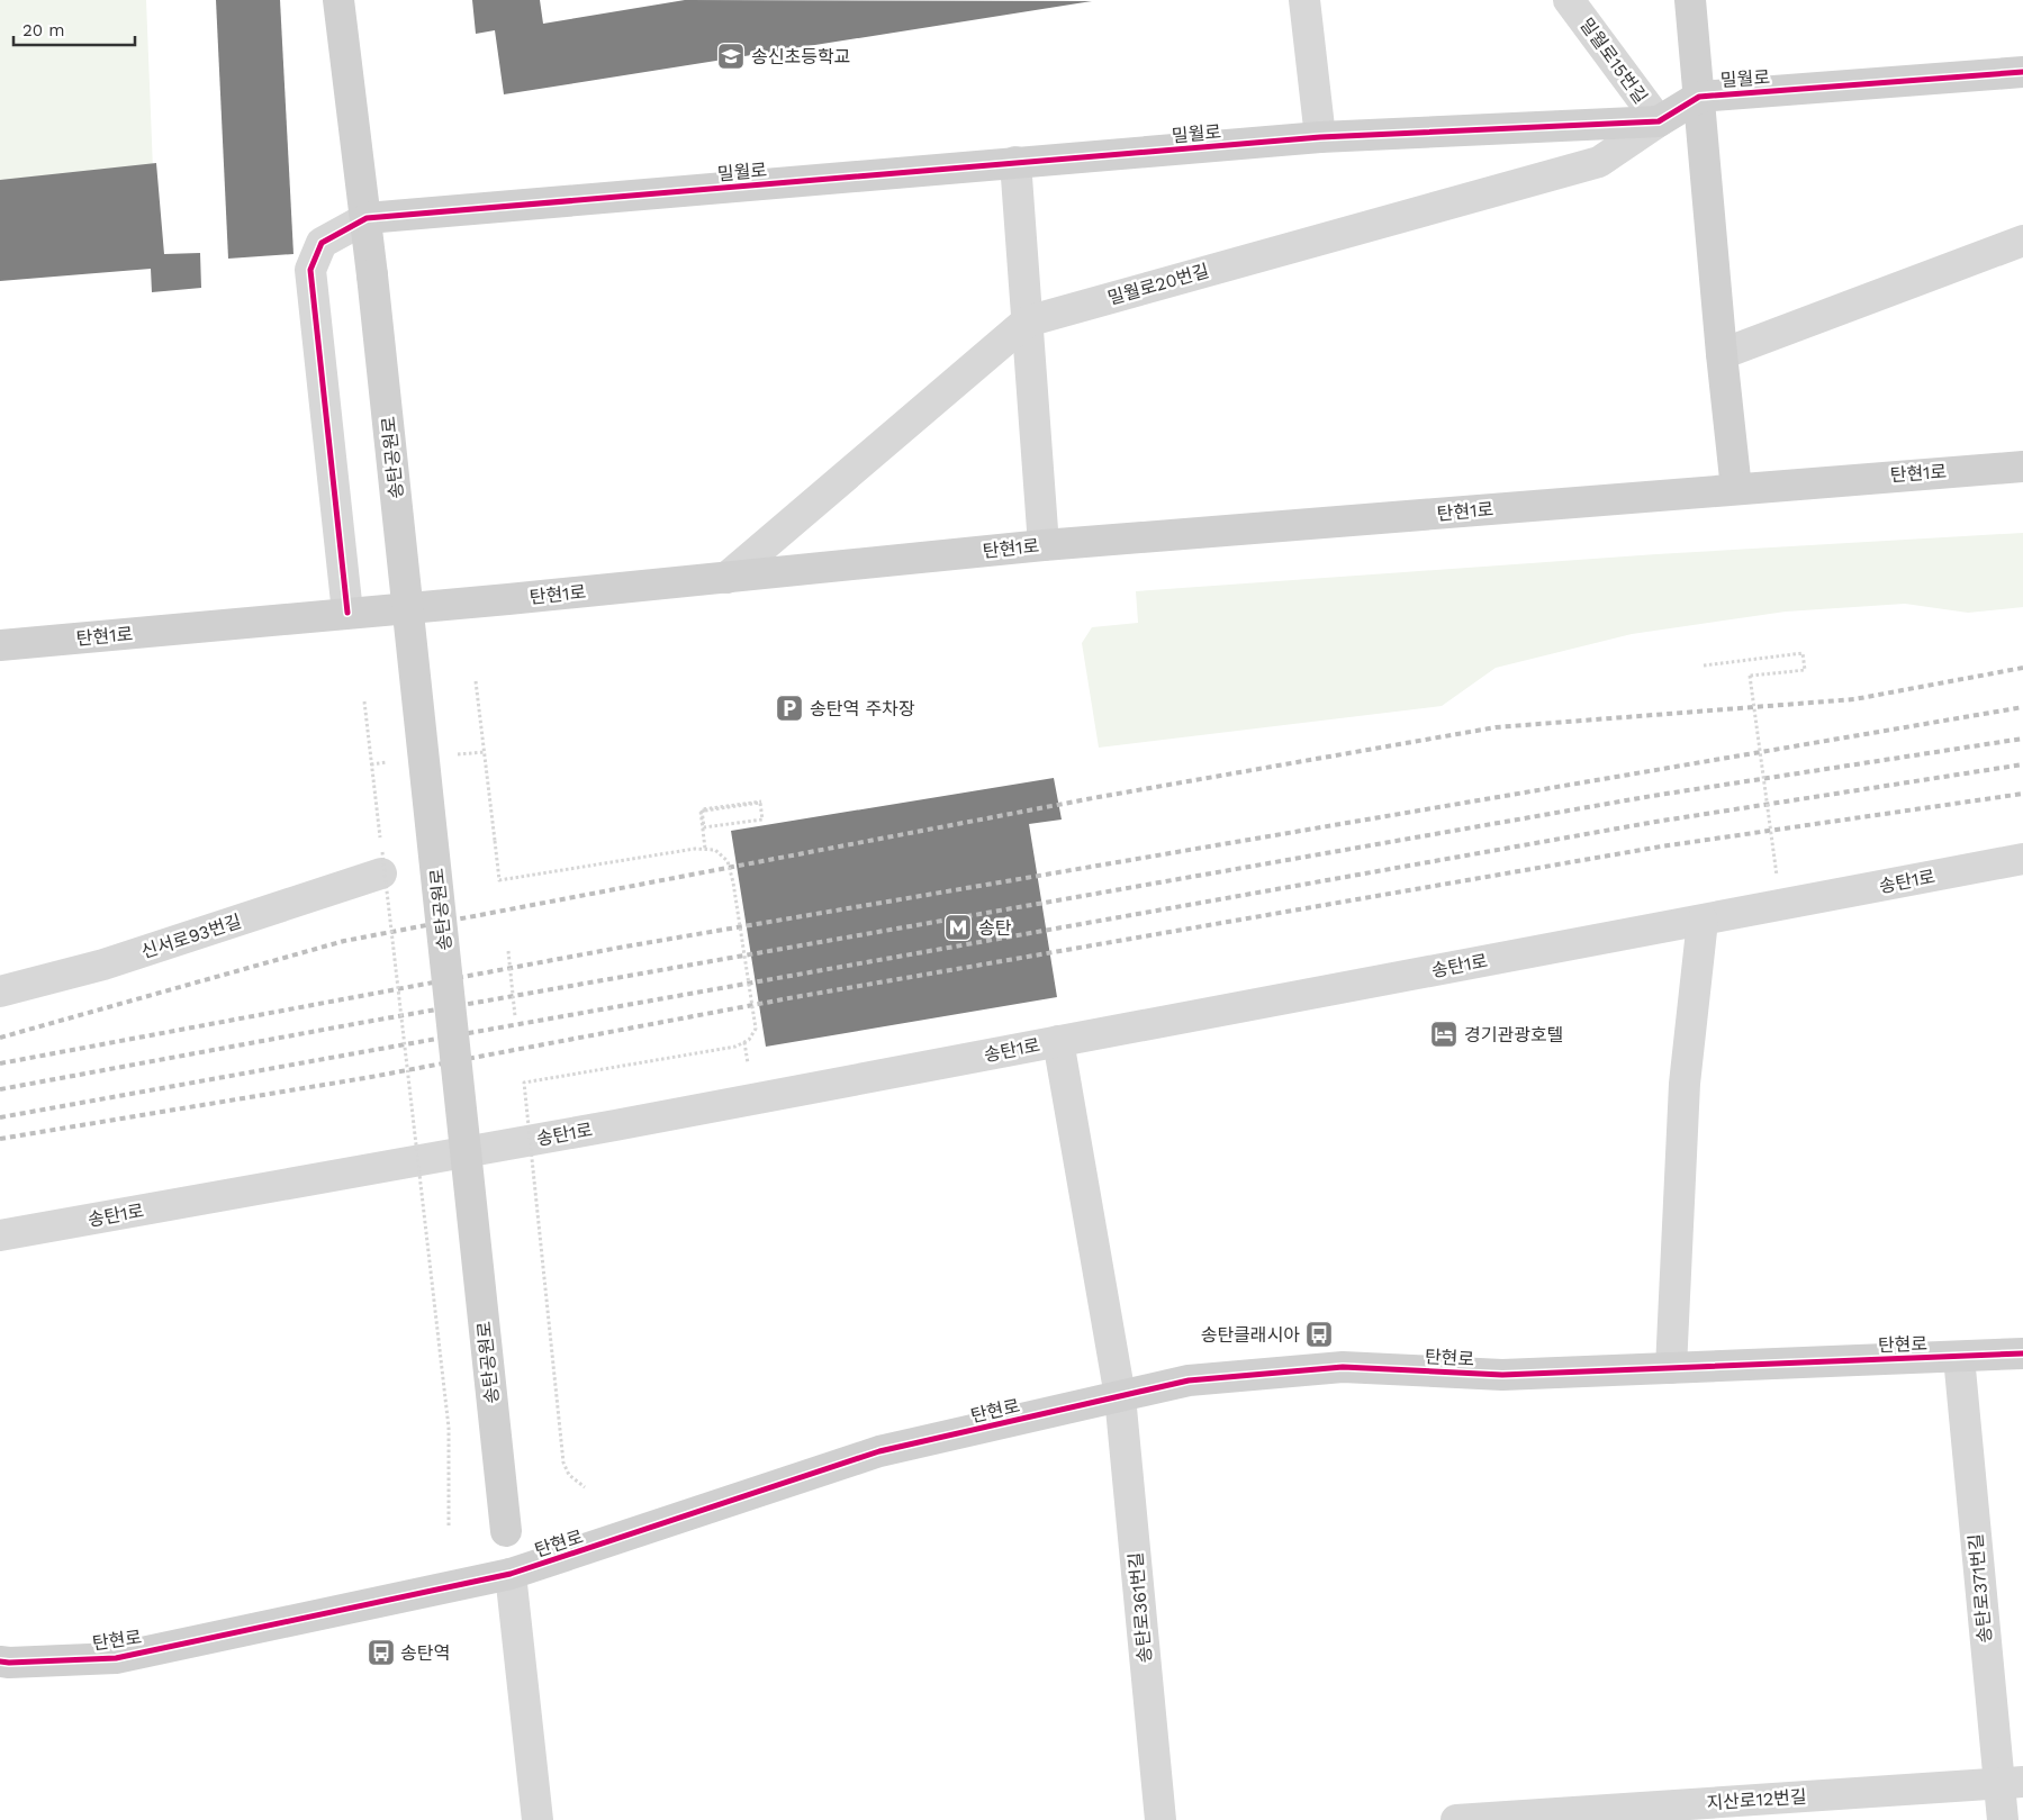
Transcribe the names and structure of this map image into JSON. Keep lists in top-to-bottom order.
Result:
{
  "streets": {
    "street": [
      "밀월로15번길",
      "밀월로",
      "밀월로20번길",
      "송탄공원로",
      "탄현1로",
      "송탄1로",
      "신서로93번길",
      "탄현로",
      "송탄로371번길",
      "송탄로361번길",
      "지산로12번길"
    ]
  },
  "crossings": [
    ["밀월로15번길", "밀월로"],
    ["밀월로15번길", "밀월로20번길"],
    ["밀월로", "밀월로20번길"],
    ["밀월로", "송탄공원로"],
    ["밀월로", "탄현1로"],
    ["밀월로20번길", "탄현1로"],
    ["송탄공원로", "탄현로"],
    ["탄현로", "송탄로371번길"],
    ["탄현로", "송탄로361번길"],
    ["송탄로371번길", "지산로12번길"]
  ],
  "places": {
    "school or university": ["송신초등학교"],
    "parking": ["송탄역 주차장"],
    "metro station": ["송탄"],
    "hotel": ["경기관광호텔"],
    "bus stop": ["송탄클래시아", "송탄역"]
  },
  "scale_bar": "20 m"
}
